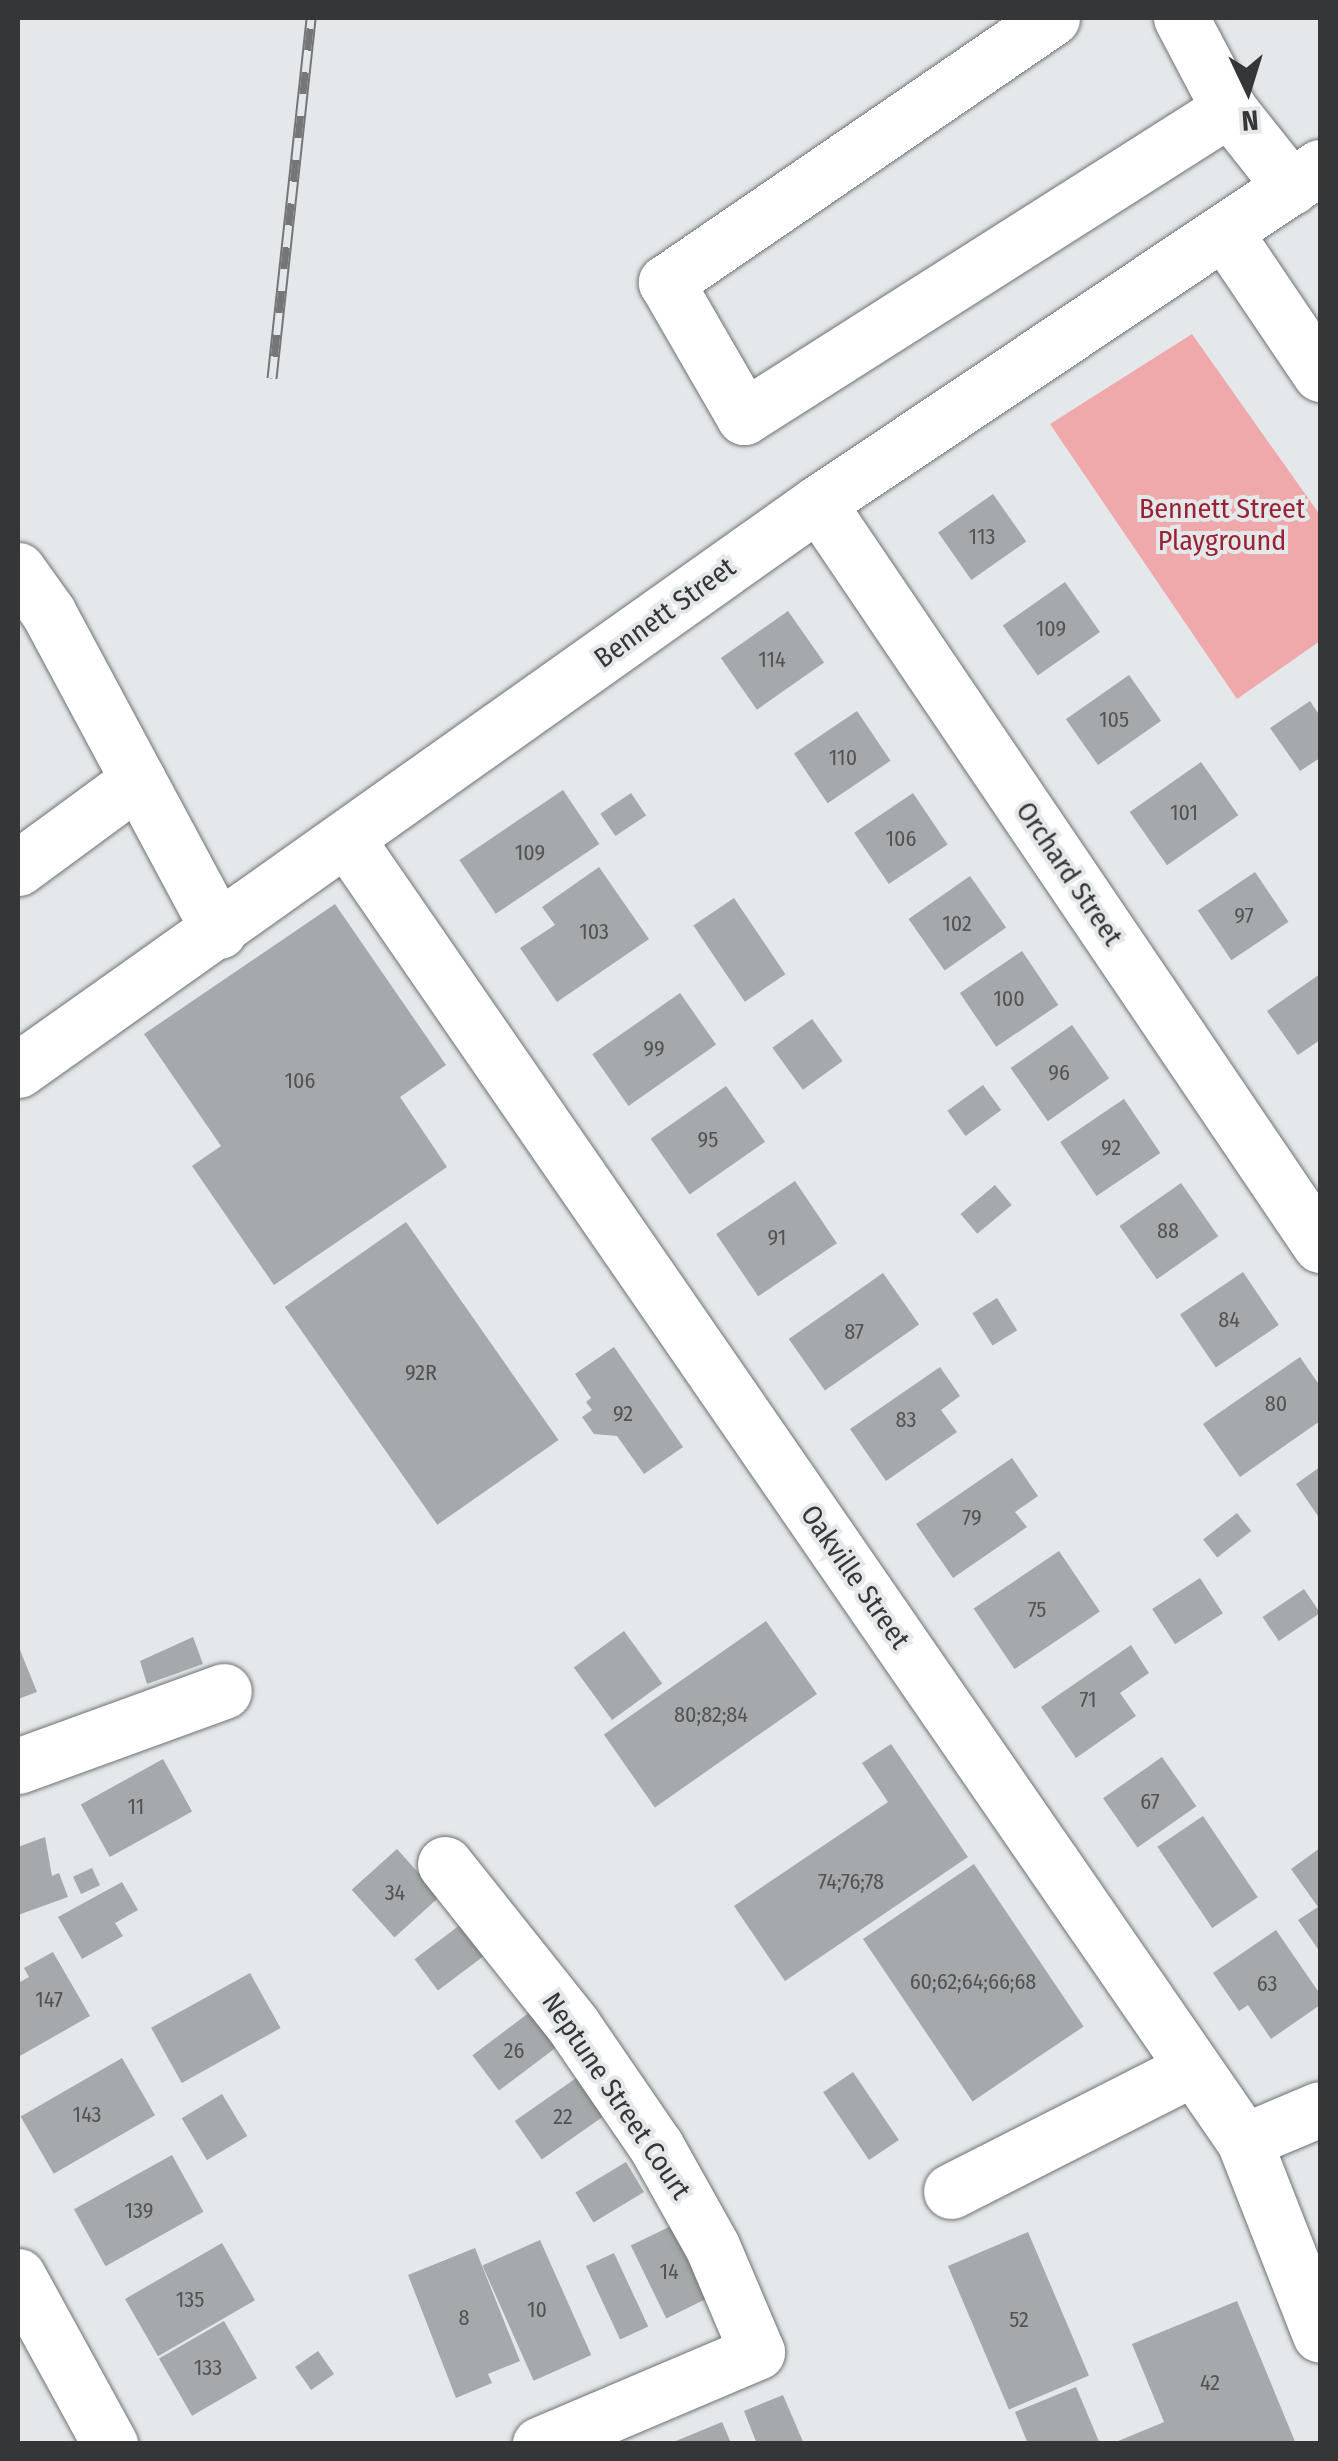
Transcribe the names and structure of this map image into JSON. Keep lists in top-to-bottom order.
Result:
{
  "streets": {
    "street": [
      "Bennett Street",
      "Orchard Street",
      "Oakville Street",
      "Neptune Street Court"
    ]
  },
  "crossings": [
    ["Bennett Street", "Orchard Street"],
    ["Bennett Street", "Oakville Street"]
  ],
  "parks": ["Bennett Street Playground"],
  "house_numbers": [
    "113",
    "109",
    "114",
    "105",
    "110",
    "101",
    "106",
    "109",
    "97",
    "102",
    "103",
    "100",
    "99",
    "96",
    "106",
    "95",
    "92",
    "88",
    "91",
    "84",
    "87",
    "92R",
    "80",
    "92",
    "83",
    "79",
    "75",
    "71",
    "80;82;84",
    "67",
    "11",
    "74;76;78",
    "34",
    "60;62;64;66;68",
    "63",
    "147",
    "26",
    "143",
    "22",
    "139",
    "14",
    "135",
    "10",
    "8",
    "52",
    "133",
    "42"
  ],
  "north": "bottom"
}
